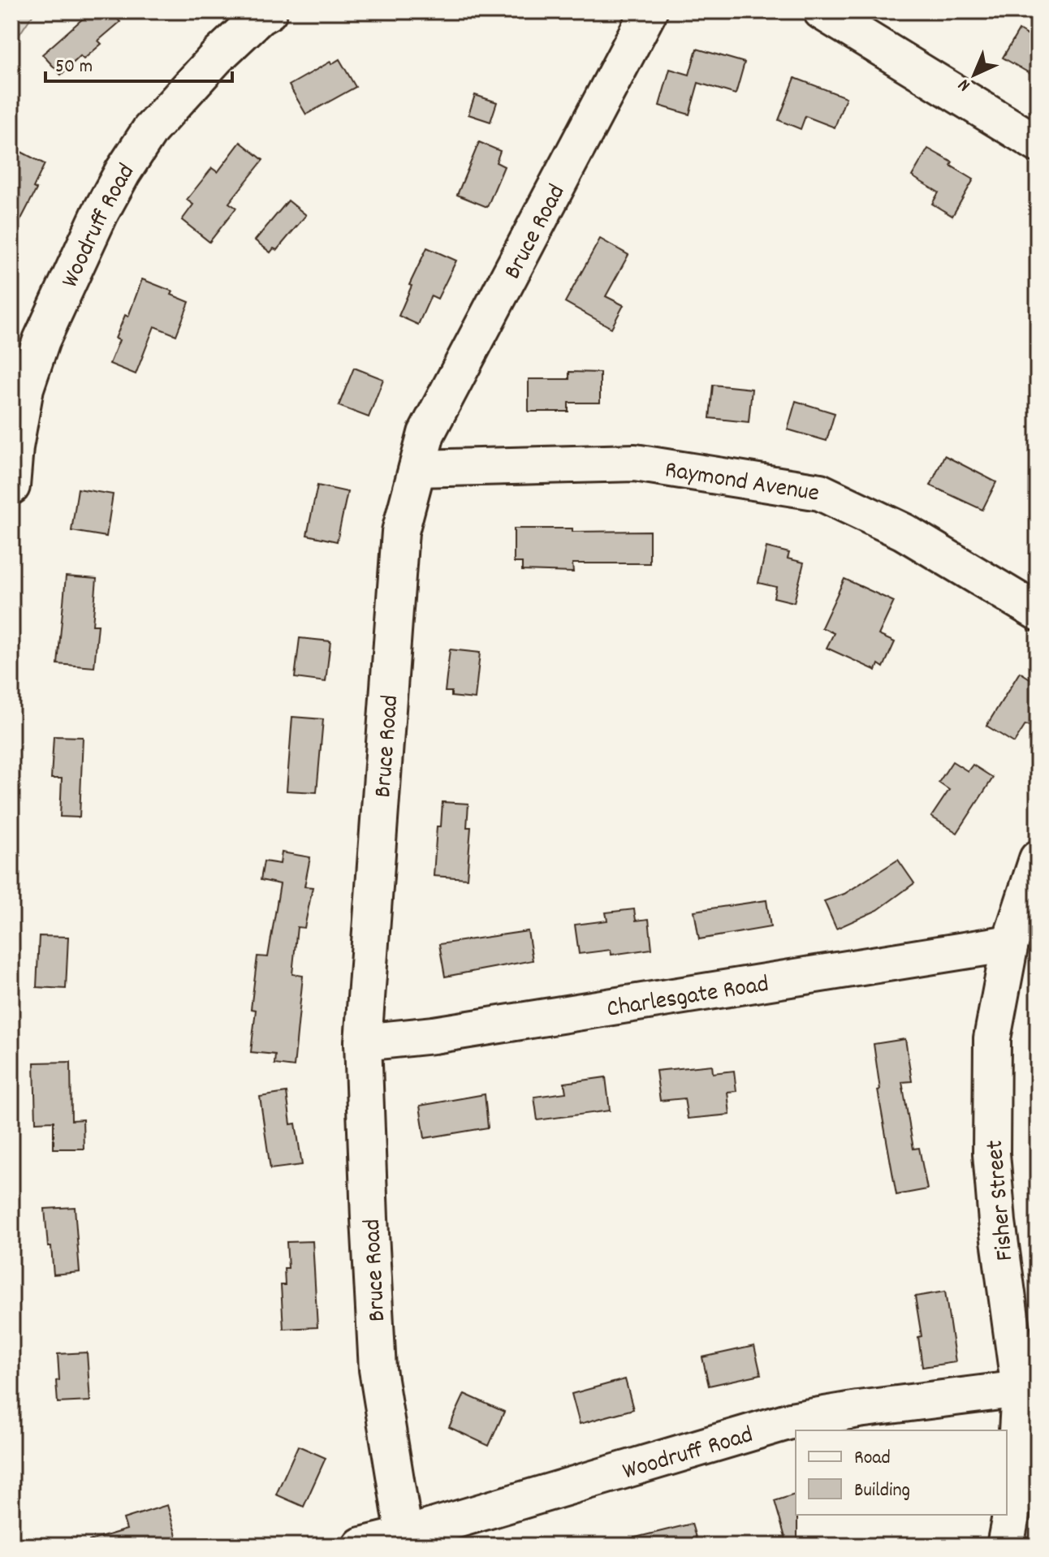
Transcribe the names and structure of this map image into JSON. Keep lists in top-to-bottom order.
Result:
{
  "streets": {
    "street": [
      "Woodruff Road",
      "Bruce Road",
      "Raymond Avenue",
      "Charlesgate Road",
      "Fisher Street"
    ]
  },
  "crossings": [
    ["Woodruff Road", "Bruce Road"],
    ["Woodruff Road", "Fisher Street"],
    ["Bruce Road", "Raymond Avenue"],
    ["Bruce Road", "Charlesgate Road"],
    ["Charlesgate Road", "Fisher Street"]
  ],
  "legend": ["Road", "Building"],
  "scale_bar": "50 m",
  "north": "bottom left"
}
